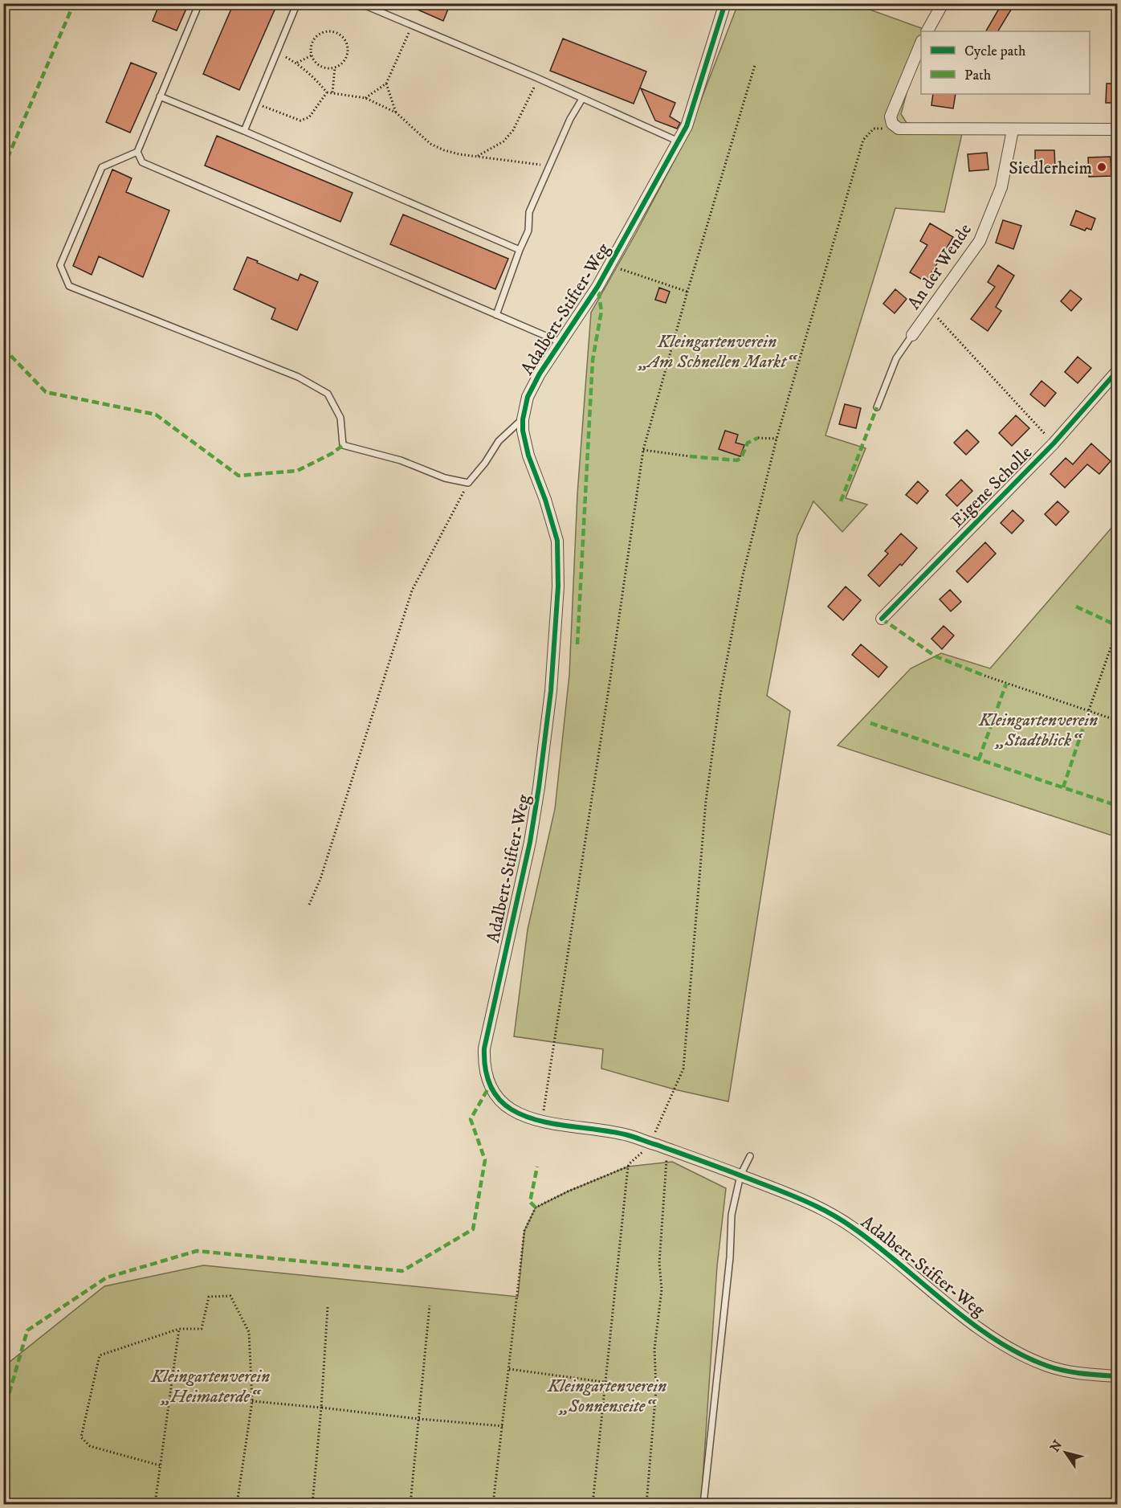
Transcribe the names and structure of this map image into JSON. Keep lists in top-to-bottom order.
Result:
{
  "streets": {
    "street": ["An der Wende", "Adalbert-Stifter-Weg", "Eigene Scholle"]
  },
  "parks": [
    "Kleingartenverein „Am Schnellen Markt“",
    "Kleingartenverein „Stadtblick“",
    "Kleingartenverein „Heimaterde“",
    "Kleingartenverein „Sonnenseite“"
  ],
  "places": ["Siedlerheim"],
  "legend": ["Cycle path", "Path"],
  "north": "top left"
}
